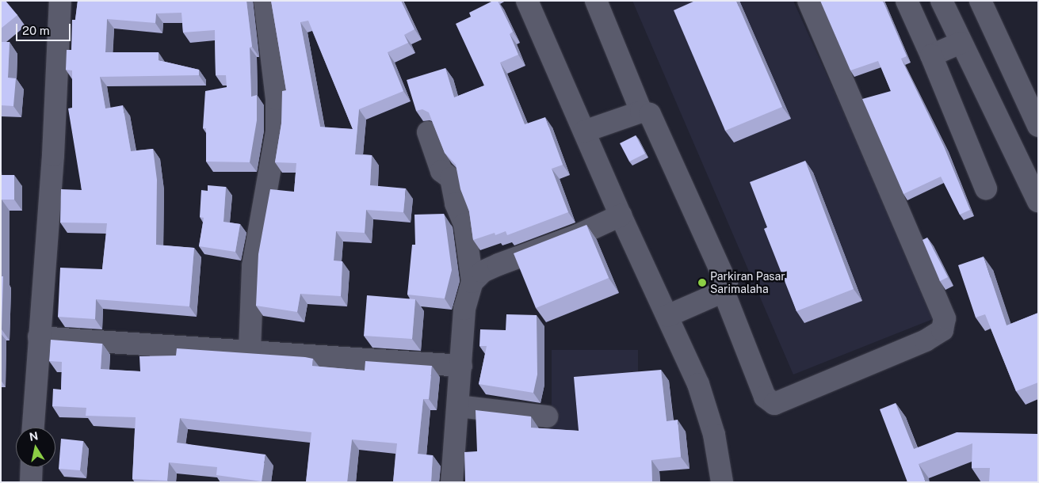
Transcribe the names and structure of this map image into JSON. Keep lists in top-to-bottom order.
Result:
{
  "places": ["Parkiran Pasar Sarimalaha"],
  "scale_bar": "20 m",
  "north": "top"
}
